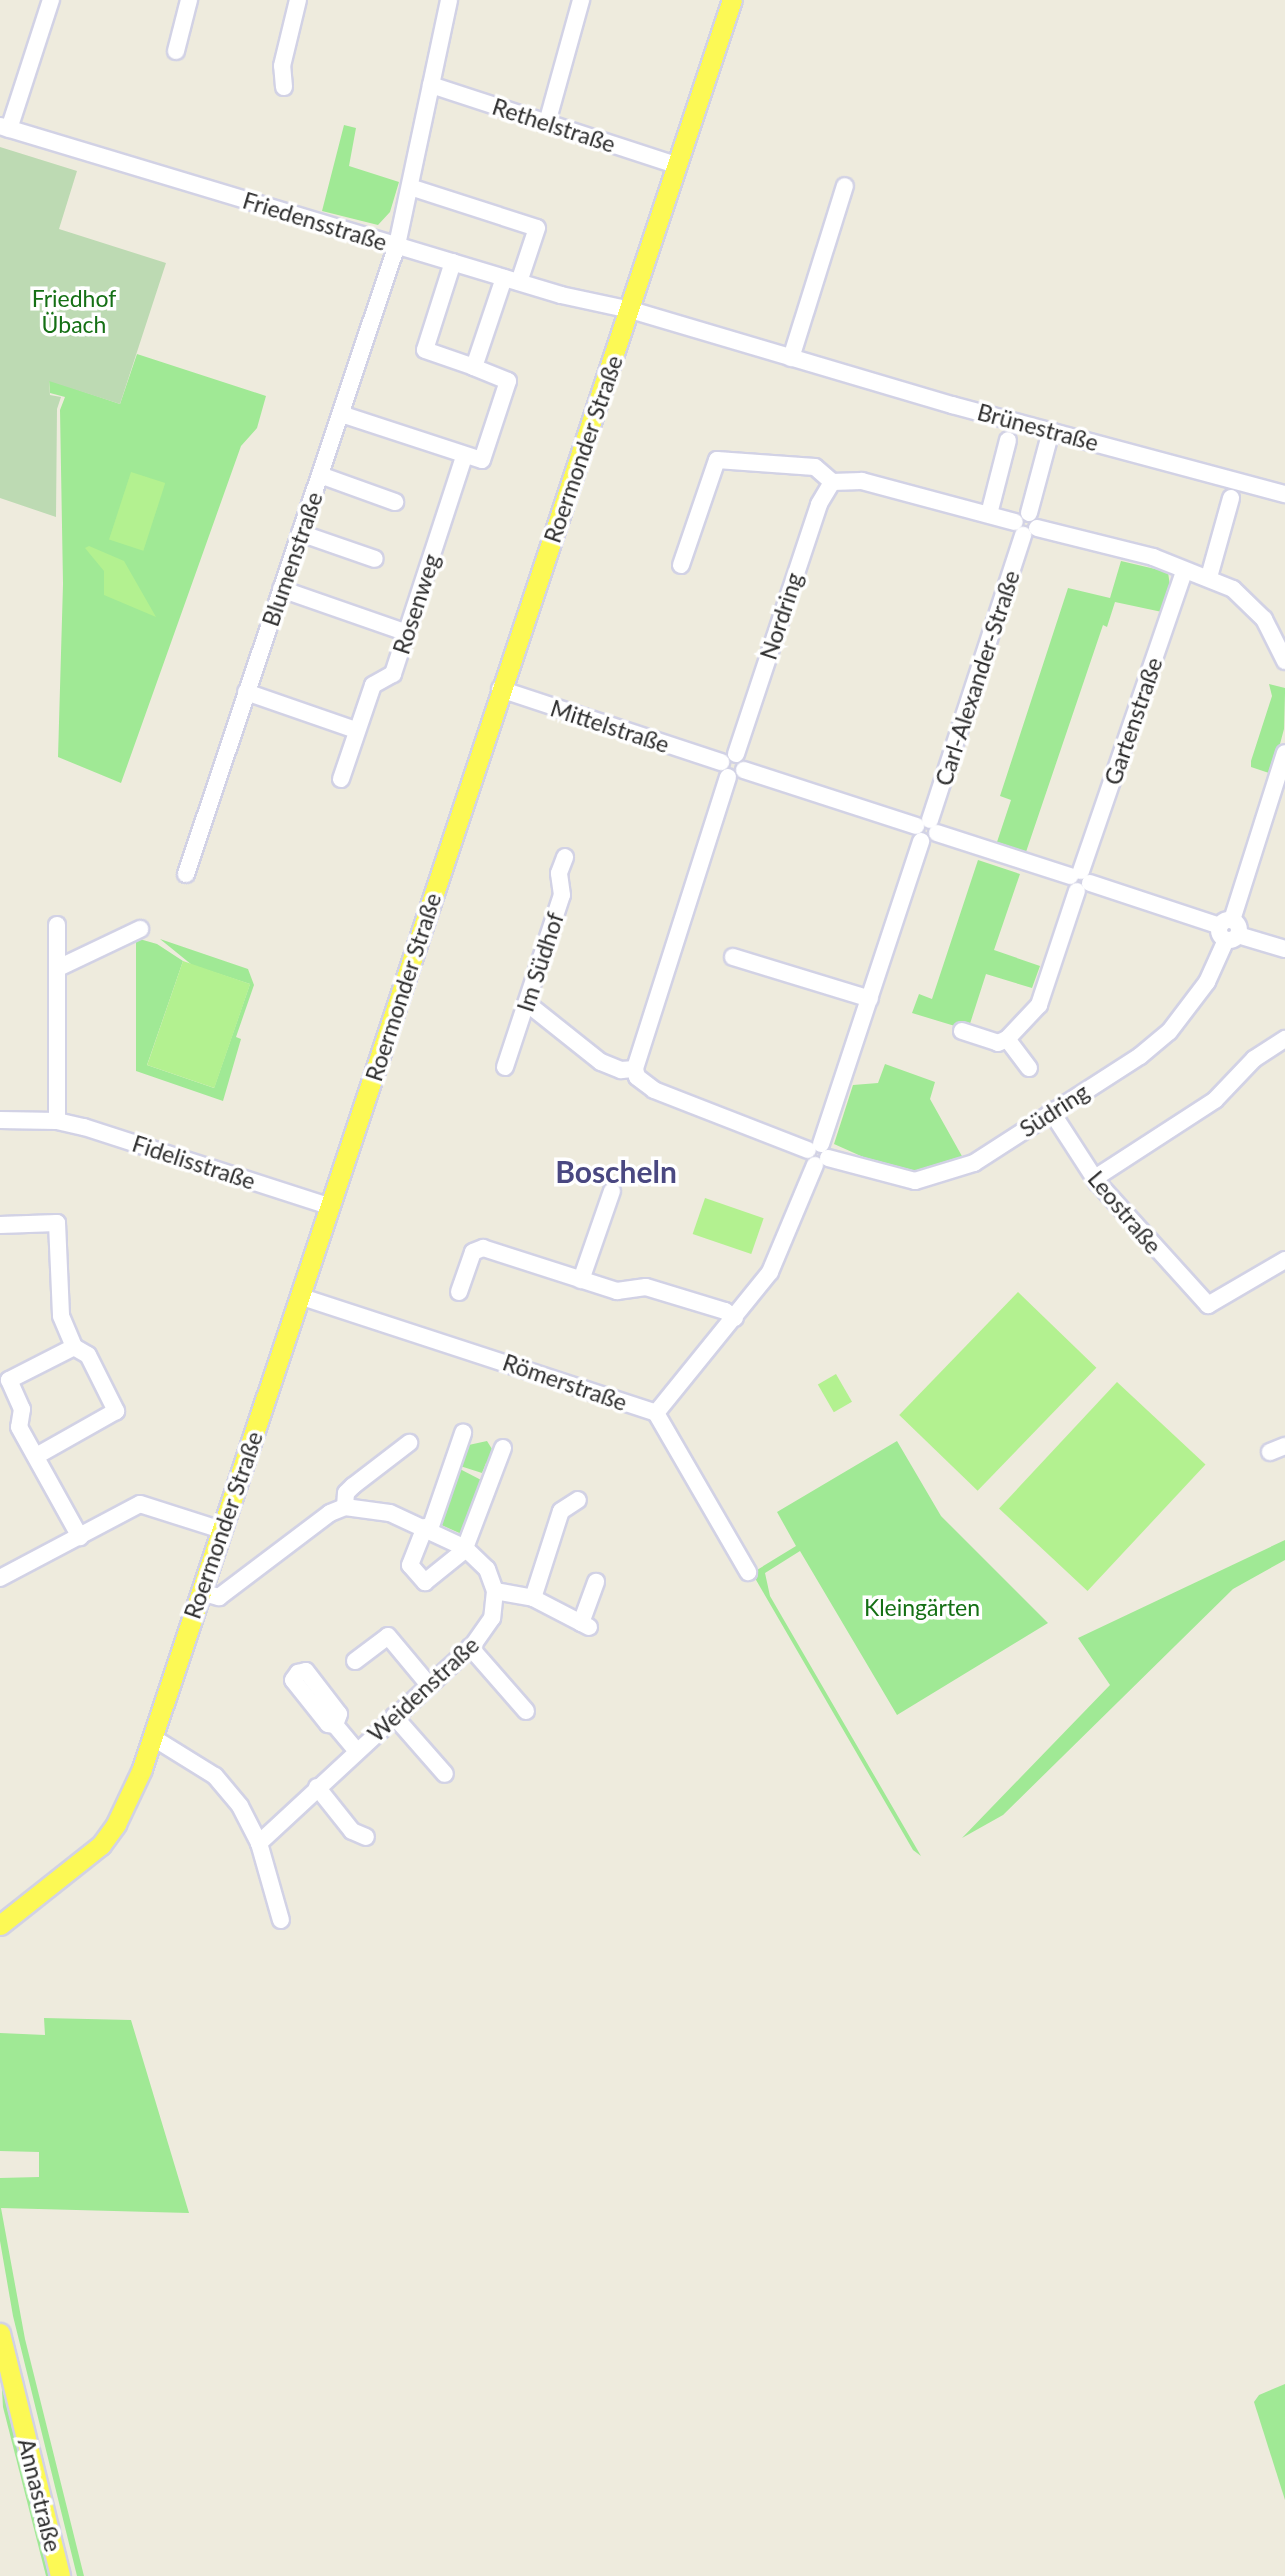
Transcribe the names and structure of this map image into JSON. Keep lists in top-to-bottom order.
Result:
{
  "streets": {
    "main road": ["Roermonder Straße", "Annastraße"],
    "street": [
      "Rethelstraße",
      "Friedensstraße",
      "Brünestraße",
      "Blumenstraße",
      "Rosenweg",
      "Nordring",
      "Carl-Alexander-Straße",
      "Gartenstraße",
      "Mittelstraße",
      "Im Südhof",
      "Südring",
      "Fidelisstraße",
      "Leostraße",
      "Römerstraße",
      "Weidenstraße"
    ]
  },
  "crossings": [
    ["Rethelstraße", "Roermonder Straße"],
    ["Rethelstraße", "Blumenstraße"],
    ["Friedensstraße", "Brünestraße"],
    ["Friedensstraße", "Roermonder Straße"],
    ["Friedensstraße", "Blumenstraße"],
    ["Brünestraße", "Roermonder Straße"],
    ["Brünestraße", "Carl-Alexander-Straße"],
    ["Roermonder Straße", "Mittelstraße"],
    ["Roermonder Straße", "Fidelisstraße"],
    ["Roermonder Straße", "Römerstraße"],
    ["Nordring", "Mittelstraße"],
    ["Carl-Alexander-Straße", "Südring"],
    ["Carl-Alexander-Straße", "Römerstraße"],
    ["Südring", "Leostraße"]
  ],
  "districts": ["Boscheln"],
  "parks": ["Friedhof Übach", "Kleingärten"]
}
